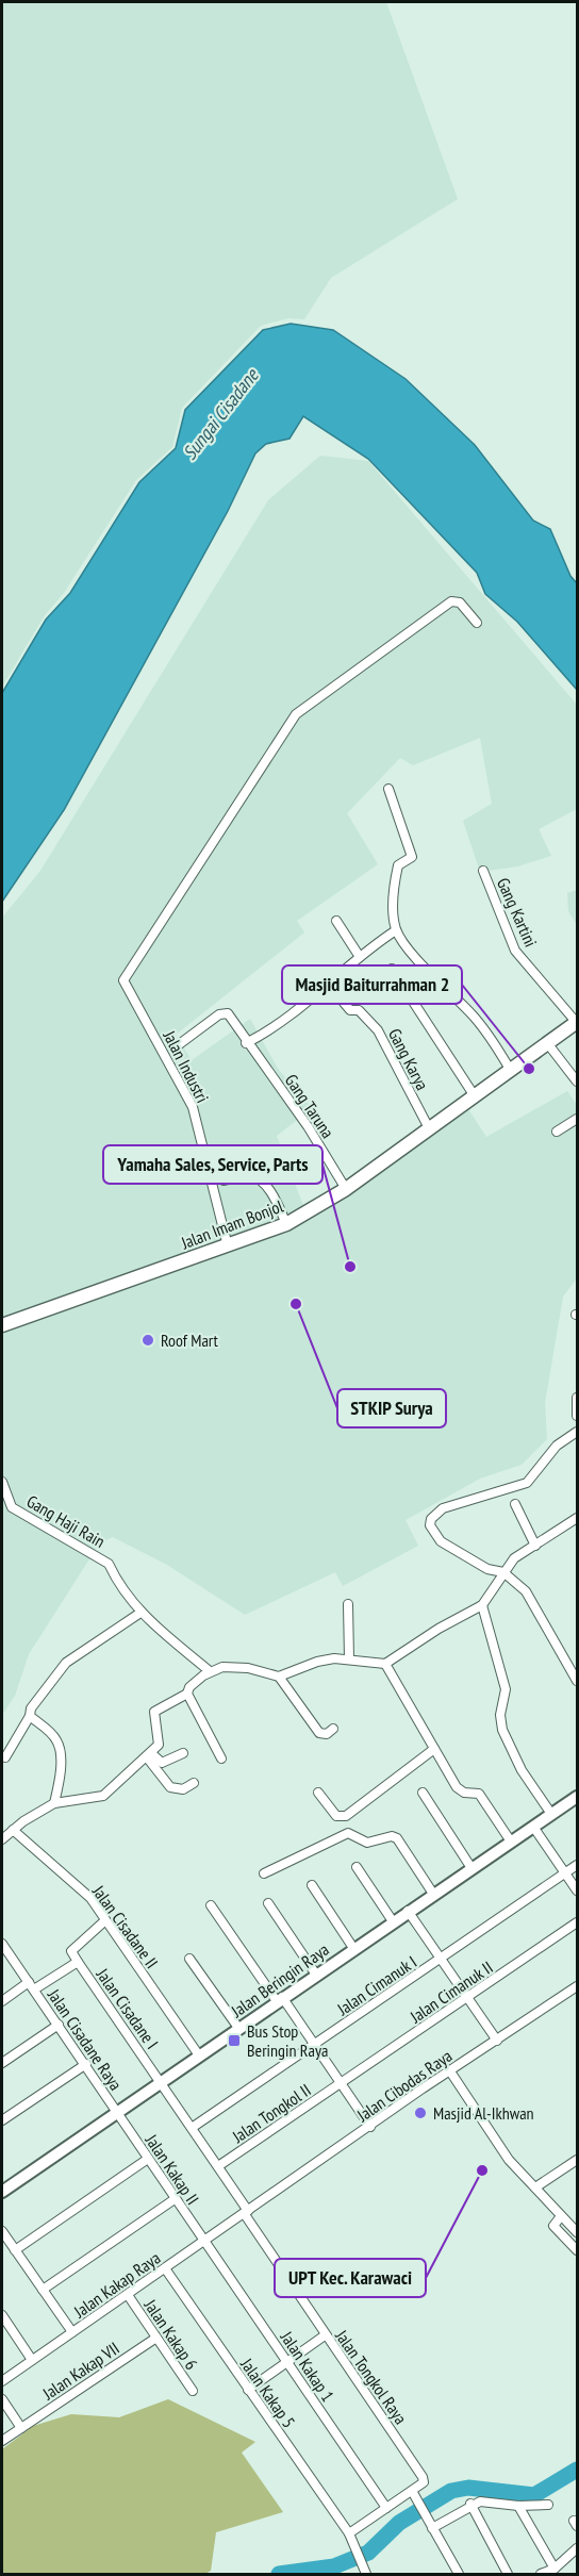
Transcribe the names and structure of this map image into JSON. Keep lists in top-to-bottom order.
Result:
{
  "streets": {
    "main road": ["Jalan Imam Bonjol"],
    "street": [
      "Gang Kartini",
      "Gang Karya",
      "Jalan Industri",
      "Gang Taruna",
      "Gang Haji Rain",
      "Jalan Cisadane II",
      "Jalan Beringin Raya",
      "Jalan Cimanuk I",
      "Jalan Cimanuk II",
      "Jalan Cisadane I",
      "Jalan Cisadane Raya",
      "Jalan Cibodas Raya",
      "Jalan Tongkol II",
      "Jalan Kakap II",
      "Jalan Kakap Raya",
      "Jalan Kakap 6",
      "Jalan Kakap 1",
      "Jalan Kakap VII",
      "Jalan Tongkol Raya",
      "Jalan Kakap 5"
    ]
  },
  "crossings": [
    ["Gang Kartini", "Jalan Imam Bonjol"],
    ["Gang Karya", "Jalan Imam Bonjol"],
    ["Jalan Industri", "Jalan Imam Bonjol"],
    ["Gang Taruna", "Jalan Imam Bonjol"],
    ["Jalan Cisadane II", "Jalan Beringin Raya"],
    ["Jalan Beringin Raya", "Jalan Cisadane I"],
    ["Jalan Beringin Raya", "Jalan Cisadane Raya"],
    ["Jalan Beringin Raya", "Jalan Kakap II"],
    ["Jalan Beringin Raya", "Jalan Tongkol Raya"],
    ["Jalan Cimanuk I", "Jalan Tongkol Raya"],
    ["Jalan Cimanuk II", "Jalan Tongkol II"],
    ["Jalan Cisadane I", "Jalan Cisadane Raya"],
    ["Jalan Cisadane I", "Jalan Tongkol Raya"],
    ["Jalan Cisadane Raya", "Jalan Kakap II"],
    ["Jalan Cibodas Raya", "Jalan Kakap Raya"],
    ["Jalan Cibodas Raya", "Jalan Tongkol Raya"],
    ["Jalan Tongkol II", "Jalan Tongkol Raya"],
    ["Jalan Kakap II", "Jalan Kakap Raya"],
    ["Jalan Kakap II", "Jalan Kakap 1"],
    ["Jalan Kakap Raya", "Jalan Kakap 6"],
    ["Jalan Kakap Raya", "Jalan Kakap 1"],
    ["Jalan Kakap Raya", "Jalan Tongkol Raya"],
    ["Jalan Kakap Raya", "Jalan Kakap 5"],
    ["Jalan Kakap 6", "Jalan Kakap VII"]
  ],
  "water": ["Sungai Cisadane"],
  "places": {
    "other": [
      "Masjid Baiturrahman 2",
      "Yamaha Sales, Service, Parts",
      "STKIP Surya",
      "Roof Mart",
      "Masjid Al-Ikhwan",
      "UPT Kec. Karawaci"
    ],
    "transit": ["Bus Stop Beringin Raya"]
  }
}
